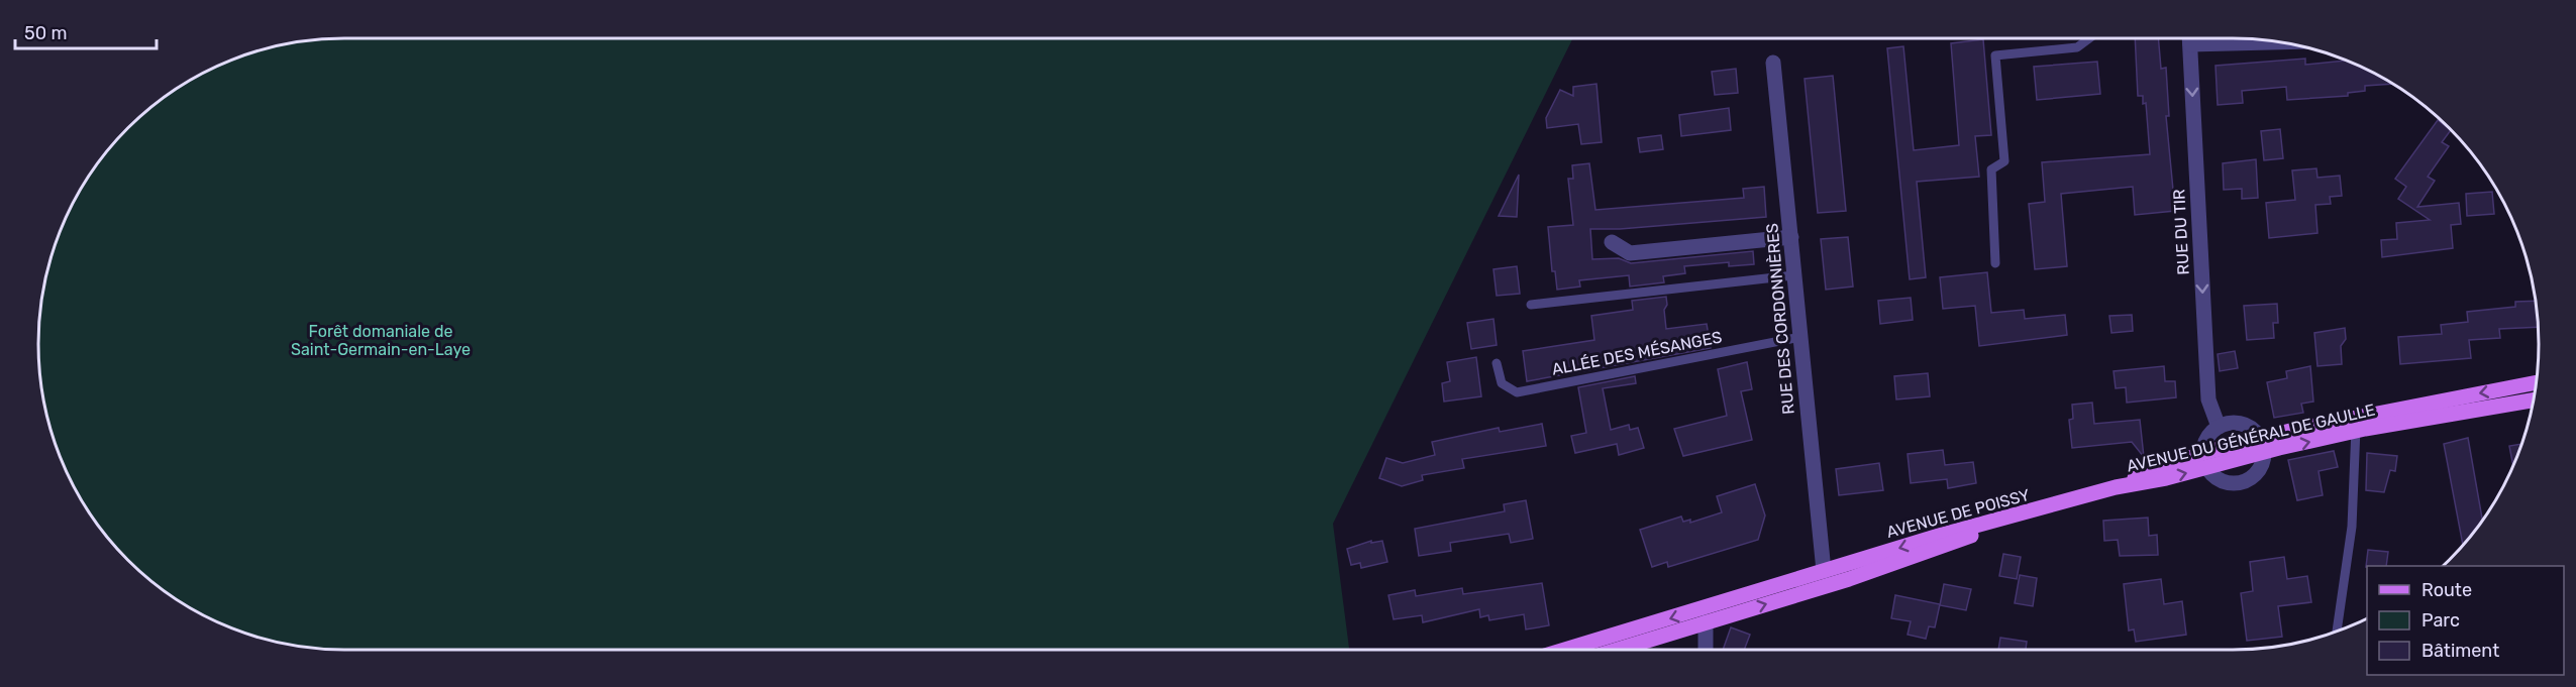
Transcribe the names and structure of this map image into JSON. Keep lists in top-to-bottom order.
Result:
{
  "streets": {
    "main road": ["AVENUE DU GÉNÉRAL DE GAULLE", "AVENUE DE POISSY"],
    "street": ["RUE DU TIR", "RUE DES CORDONNIÈRES"],
    "lane": ["ALLÉE DES MÉSANGES"]
  },
  "crossings": [
    ["RUE DES CORDONNIÈRES", "ALLÉE DES MÉSANGES"],
    ["RUE DES CORDONNIÈRES", "AVENUE DE POISSY"],
    ["AVENUE DU GÉNÉRAL DE GAULLE", "AVENUE DE POISSY"]
  ],
  "one_way": ["RUE DU TIR"],
  "parks": ["Forêt domaniale de Saint-Germain-en-Laye"],
  "legend": ["Route", "Parc", "Bâtiment"],
  "scale_bar": "50 m"
}
